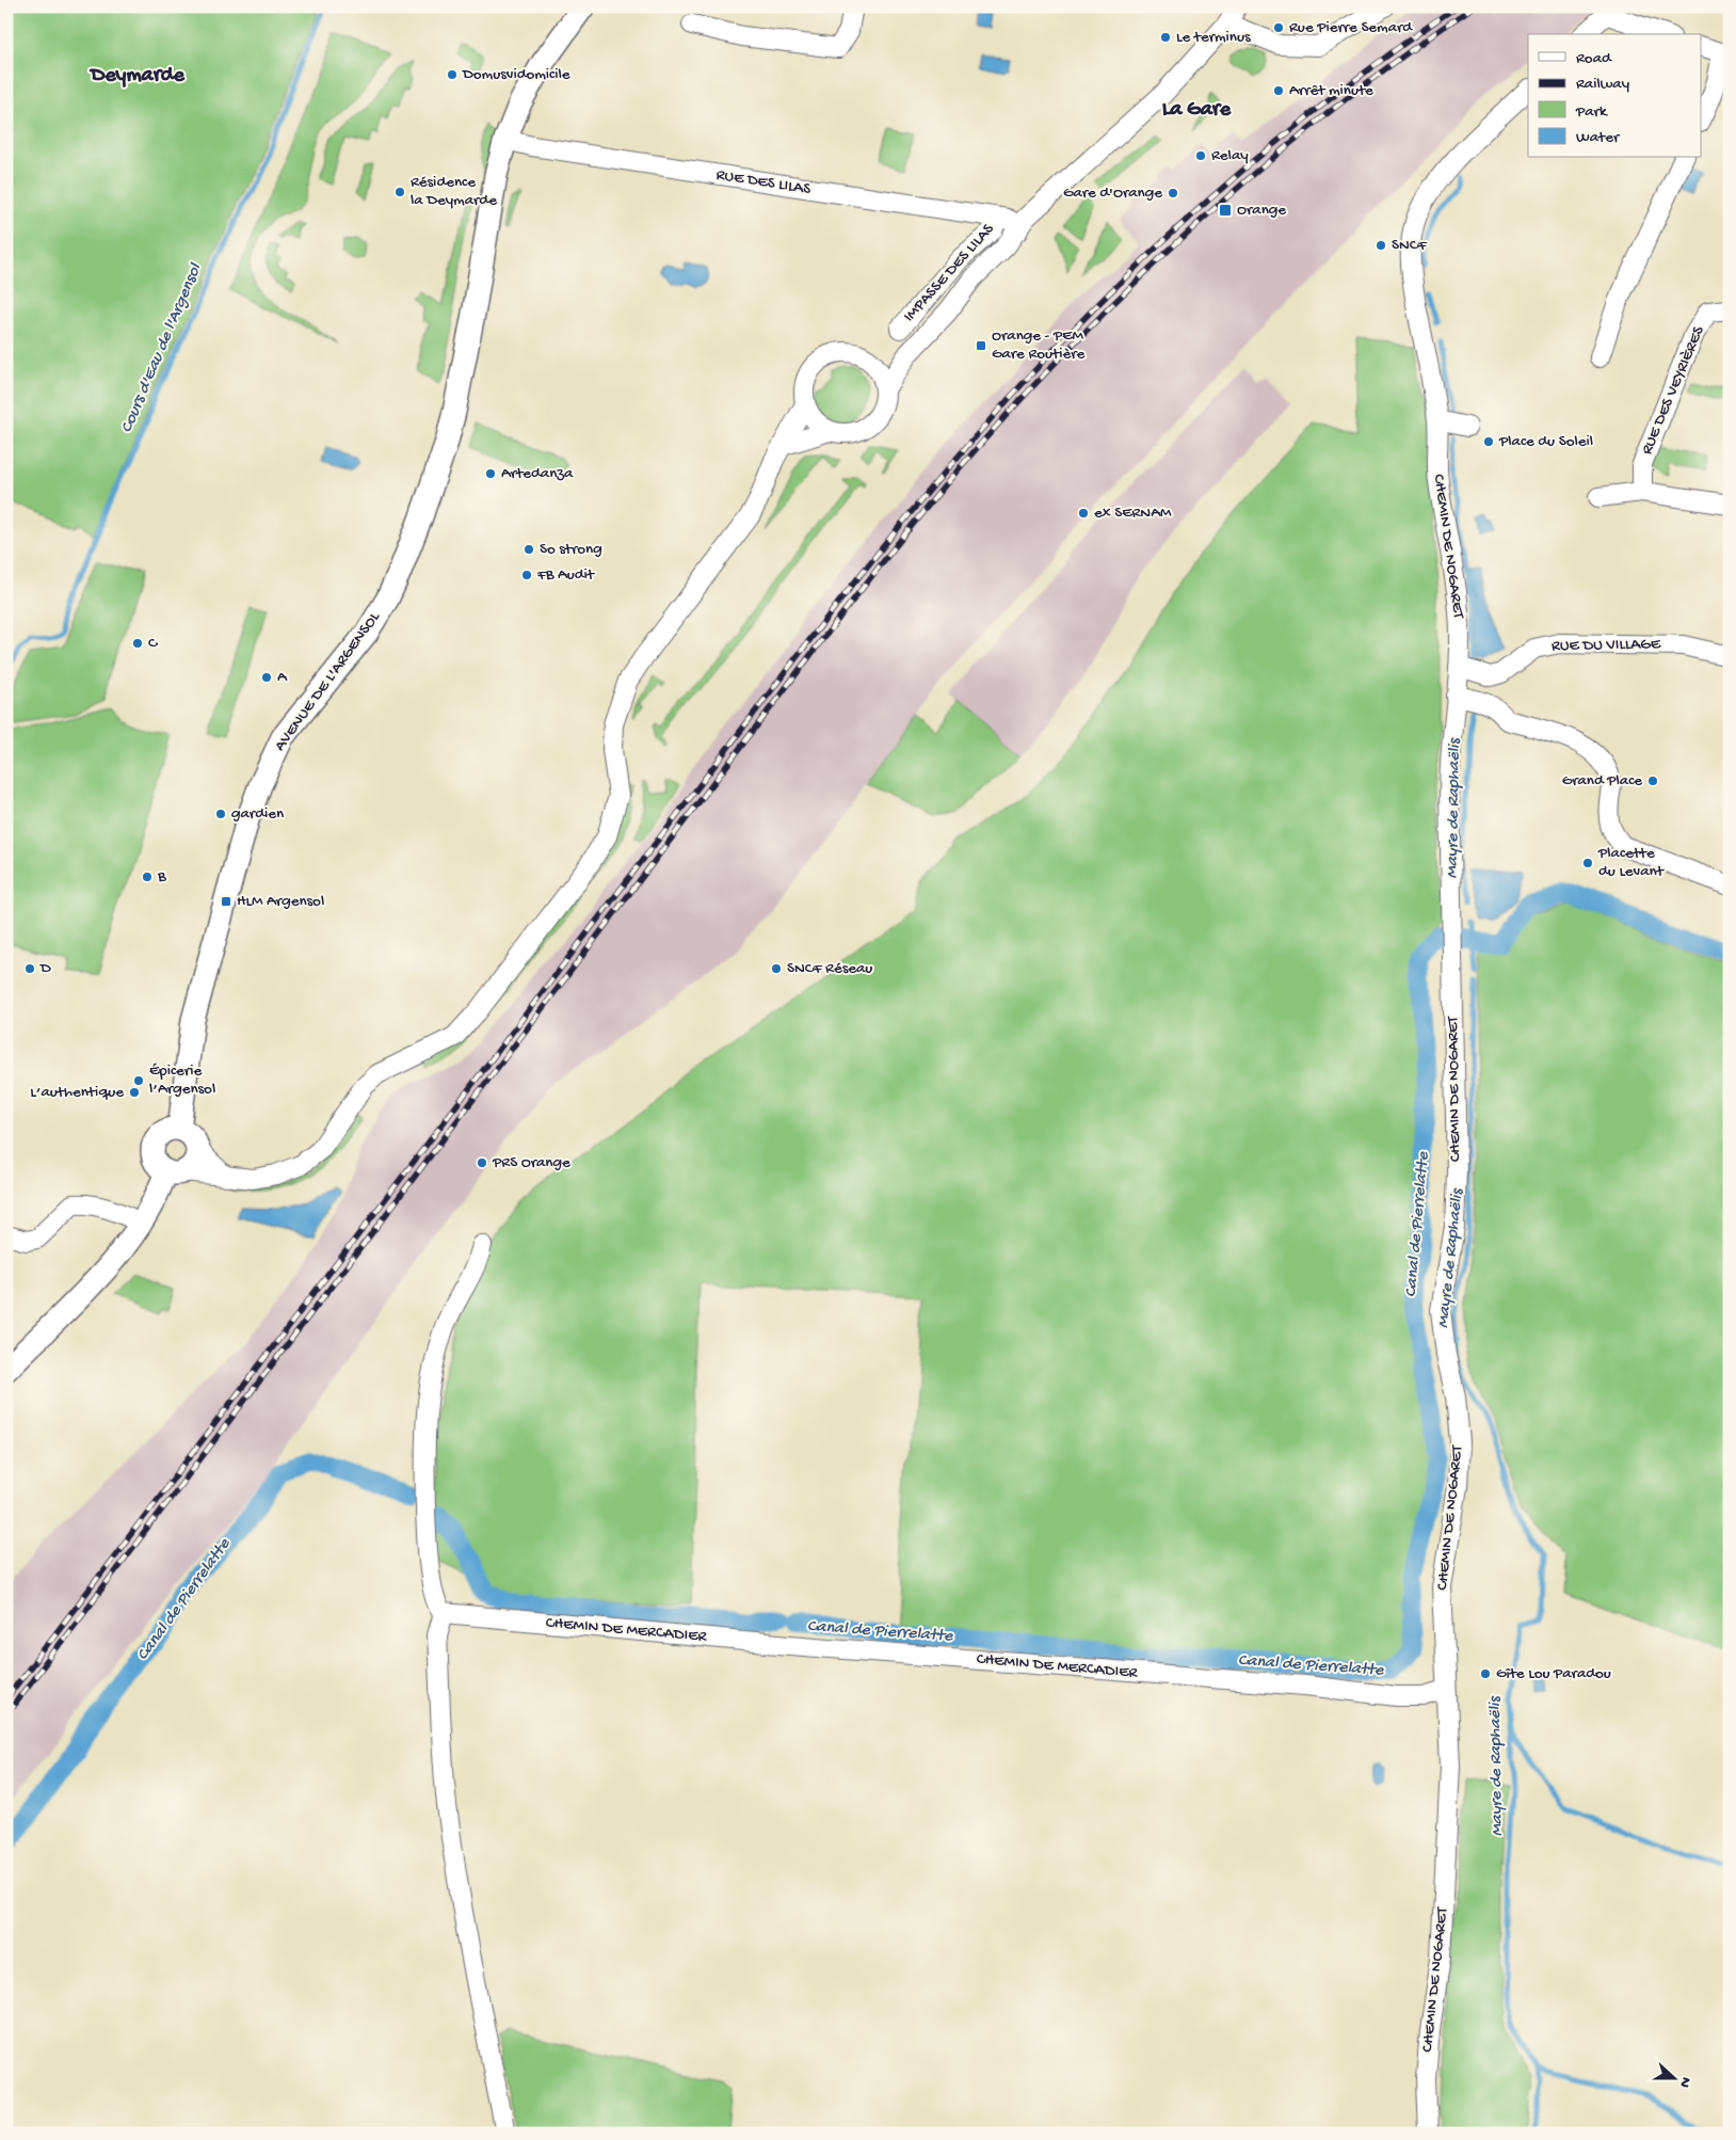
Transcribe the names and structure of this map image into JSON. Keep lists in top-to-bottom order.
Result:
{
  "streets": {
    "street": [
      "RUE DES LILAS",
      "IMPASSE DES LILAS",
      "RUE DES VEYRIÈRES",
      "CHEMIN DE NOGARET",
      "RUE DU VILLAGE",
      "AVENUE DE L'ARGENSOL",
      "CHEMIN DE MERCADIER"
    ]
  },
  "crossings": [
    ["RUE DES LILAS", "IMPASSE DES LILAS"],
    ["RUE DES LILAS", "AVENUE DE L'ARGENSOL"],
    ["CHEMIN DE NOGARET", "RUE DU VILLAGE"],
    ["CHEMIN DE NOGARET", "CHEMIN DE MERCADIER"]
  ],
  "districts": ["Deymarde", "La Gare"],
  "water": ["Cours d'Eau de l'Argensol", "Mayre de Raphaëlis", "Canal de Pierrelatte"],
  "places": {
    "other": [
      "Rue Pierre Semard",
      "Le terminus",
      "Domusvidomicile",
      "Arrêt minute",
      "Relay",
      "Résidence la Deymarde",
      "Gare d'Orange",
      "SNCF",
      "Place du Soleil",
      "Artedanza",
      "ex SERNAM",
      "So strong",
      "FB Audit",
      "C",
      "A",
      "Grand Place",
      "gardien",
      "Placette du Levant",
      "B",
      "D",
      "SNCF Réseau",
      "Épicerie l’Argensol",
      "L’authentique",
      "PRS Orange",
      "Gîte Lou Paradou"
    ],
    "transit": ["Orange", "Orange - PEM Gare Routière", "HLM Argensol"]
  },
  "legend": [
    "Road",
    "Railway",
    "Park",
    "Water"
  ],
  "north": "right"
}
